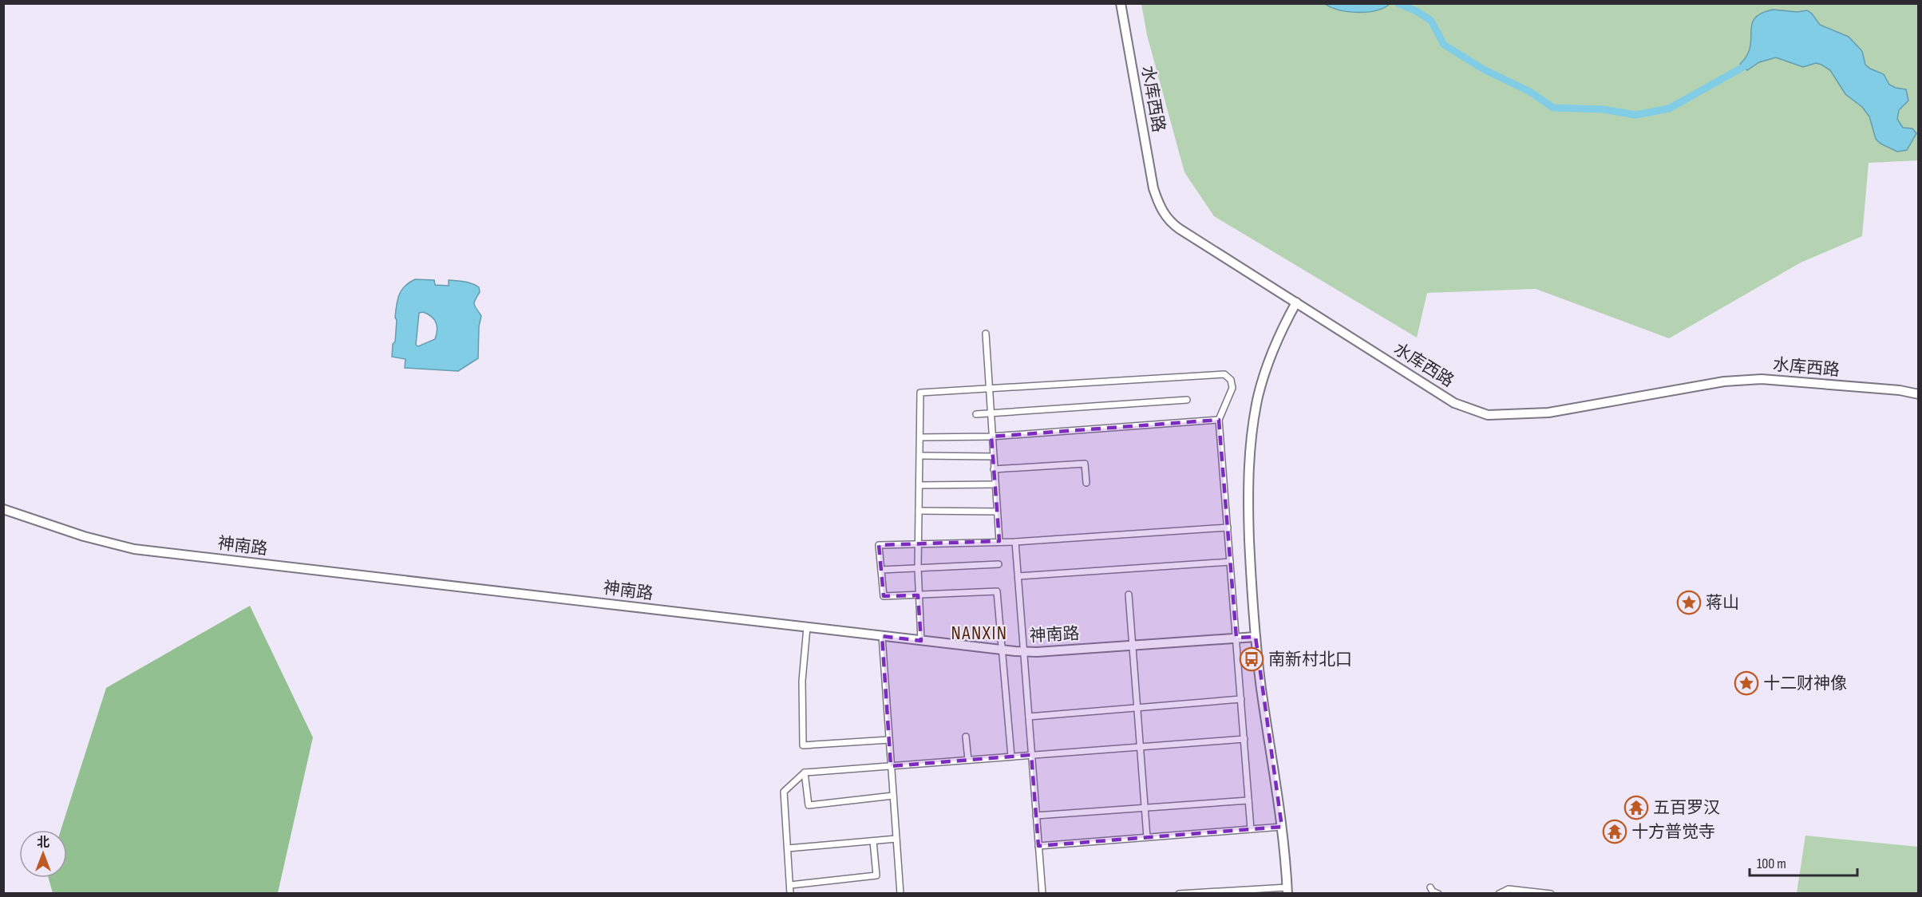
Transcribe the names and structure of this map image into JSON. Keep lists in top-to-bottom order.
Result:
{
  "streets": {
    "street": ["水库西路", "神南路"]
  },
  "districts": ["NANXIN"],
  "places": {
    "place": ["蒋山", "十二财神像"],
    "bus stop": ["南新村北口"],
    "temple": ["五百罗汉", "十方普觉寺"]
  },
  "scale_bar": "100 m",
  "north": "top"
}
